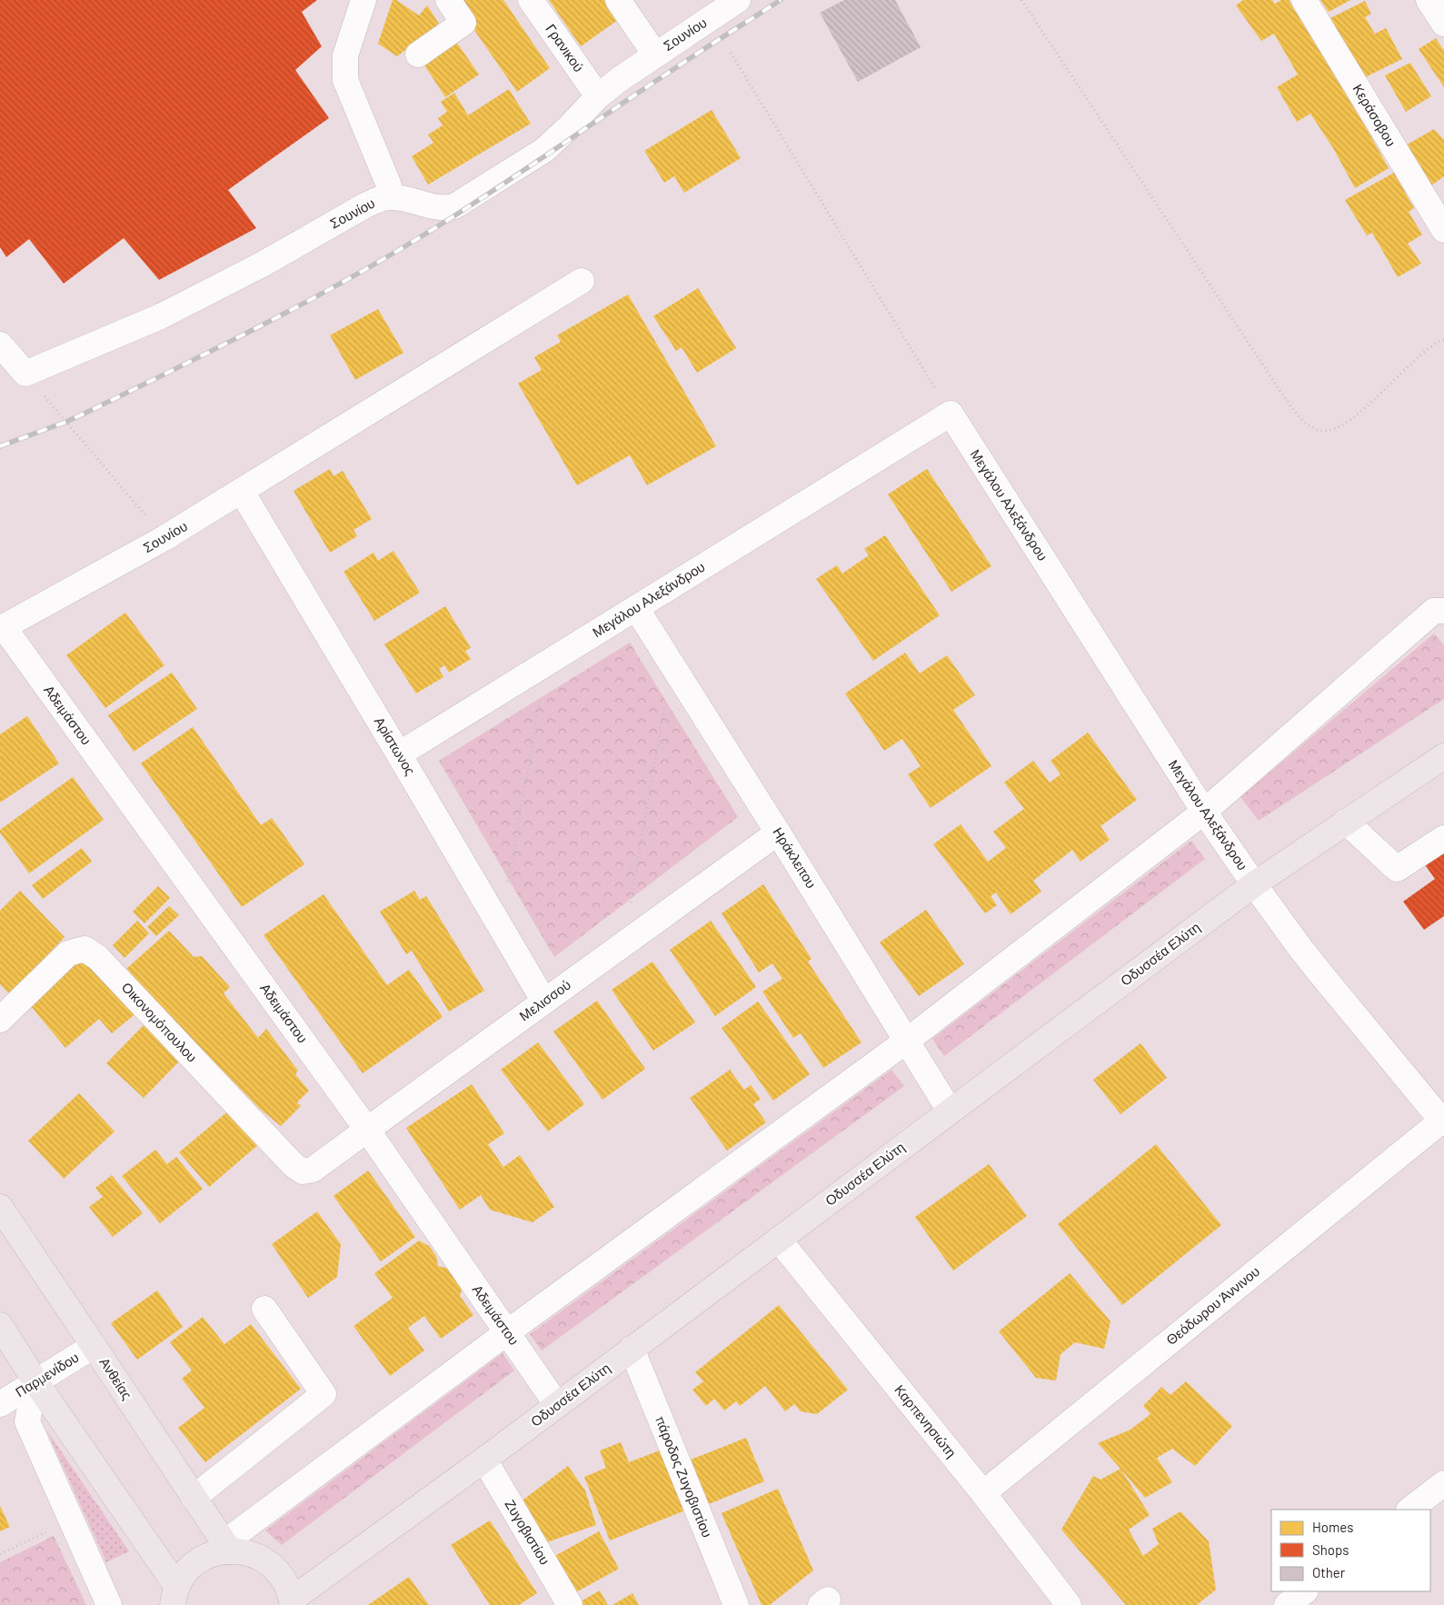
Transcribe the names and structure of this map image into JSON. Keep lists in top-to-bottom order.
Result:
{
  "streets": {
    "main road": ["Οδυσσέα Ελύτη", "Ανθείας"],
    "street": [
      "Σουνίου",
      "Γρανικού",
      "Κεράσοβου",
      "Μεγάλου Αλεξάνδρου",
      "Αδειμάστου",
      "Αρίστωνος",
      "Ηράκλειτου",
      "Μελισσού",
      "Οικονομόπουλου",
      "Θεόδωρου Άννινου",
      "Παρμενίδου",
      "Καρπενησιώτη",
      "πάροδος Ζυγοβιστίου",
      "Ζυγοβιστίου"
    ]
  },
  "crossings": [
    ["Σουνίου", "Γρανικού"],
    ["Σουνίου", "Αδειμάστου"],
    ["Σουνίου", "Αρίστωνος"],
    ["Μεγάλου Αλεξάνδρου", "Αρίστωνος"],
    ["Μεγάλου Αλεξάνδρου", "Ηράκλειτου"],
    ["Μεγάλου Αλεξάνδρου", "Οδυσσέα Ελύτη"],
    ["Μεγάλου Αλεξάνδρου", "Θεόδωρου Άννινου"],
    ["Αδειμάστου", "Οδυσσέα Ελύτη"],
    ["Αδειμάστου", "Μελισσού"],
    ["Αρίστωνος", "Μελισσού"],
    ["Ηράκλειτου", "Οδυσσέα Ελύτη"],
    ["Ηράκλειτου", "Μελισσού"],
    ["Οδυσσέα Ελύτη", "Καρπενησιώτη"],
    ["Οδυσσέα Ελύτη", "πάροδος Ζυγοβιστίου"],
    ["Οδυσσέα Ελύτη", "Ζυγοβιστίου"],
    ["Μελισσού", "Οικονομόπουλου"],
    ["Θεόδωρου Άννινου", "Καρπενησιώτη"],
    ["Παρμενίδου", "Ανθείας"]
  ],
  "legend": ["Homes", "Shops", "Other"]
}
